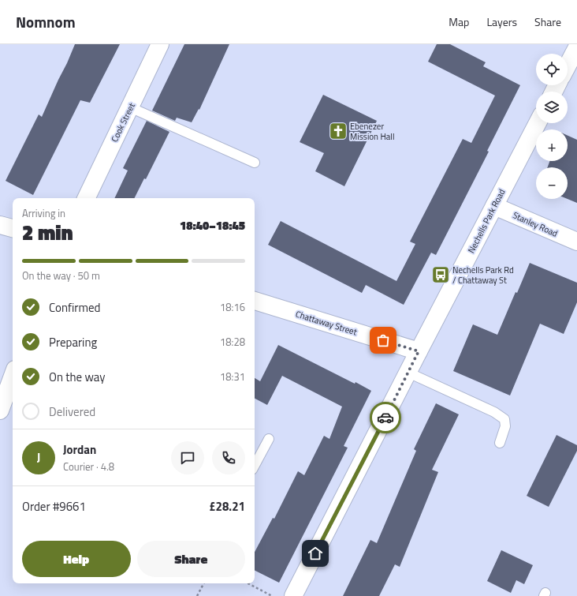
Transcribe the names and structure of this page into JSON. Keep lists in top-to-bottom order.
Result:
{
  "streets": {
    "street": [
      "Cook Street",
      "Nechells Park Road",
      "Stanley Road",
      "Chattaway Street"
    ]
  },
  "crossings": [
    ["Nechells Park Road", "Stanley Road"],
    ["Nechells Park Road", "Chattaway Street"]
  ],
  "places": {
    "church": ["Ebenezer Mission Hall"],
    "bus stop": ["Nechells Park Rd / Chattaway St"]
  },
  "page": {
    "header": "Nomnom",
    "nav": ["Map", "Layers", "Share"],
    "map_buttons": ["+", "−"],
    "heading": ["2 min", "Arriving in", "18:40–18:45"],
    "panel": [
      "Jordan",
      "Courier · 4.8",
      "Order #9661",
      "£28.21"
    ],
    "bar": "On the way · 50 m",
    "list": [
      ["Confirmed", "18:16"],
      ["Preparing", "18:28"],
      ["On the way", "18:31"],
      "Delivered"
    ],
    "round": "J",
    "buttons": ["Help", "Share"]
  }
}
